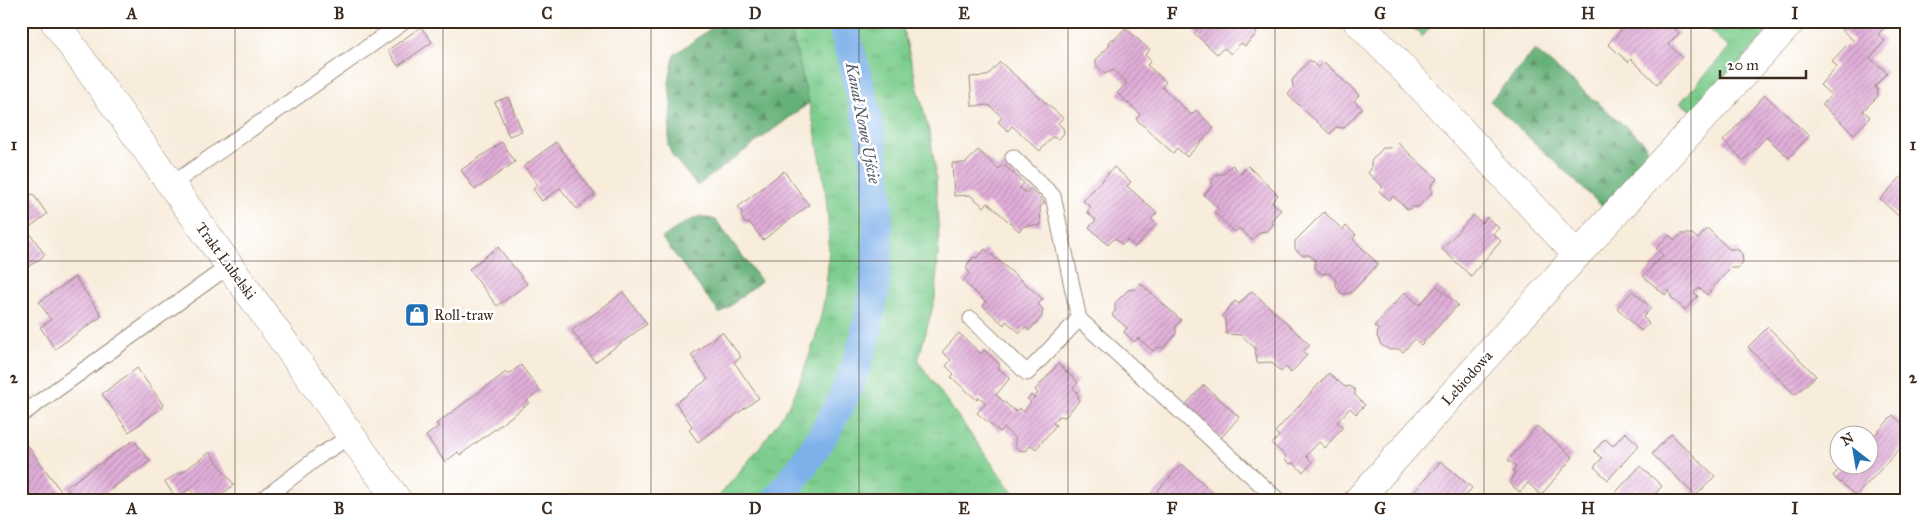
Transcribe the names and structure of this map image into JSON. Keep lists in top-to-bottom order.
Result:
{
  "streets": {
    "street": ["Trakt Lubelski", "Lebiodowa"]
  },
  "water": ["Kanał Nowe Ujście"],
  "places": {
    "shop": ["Roll-traw"]
  },
  "scale_bar": "20 m",
  "north": "top left",
  "grid": {
    "columns": [
      "A",
      "B",
      "C",
      "D",
      "E",
      "F",
      "G",
      "H",
      "I"
    ],
    "rows": ["1", "2"]
  }
}
